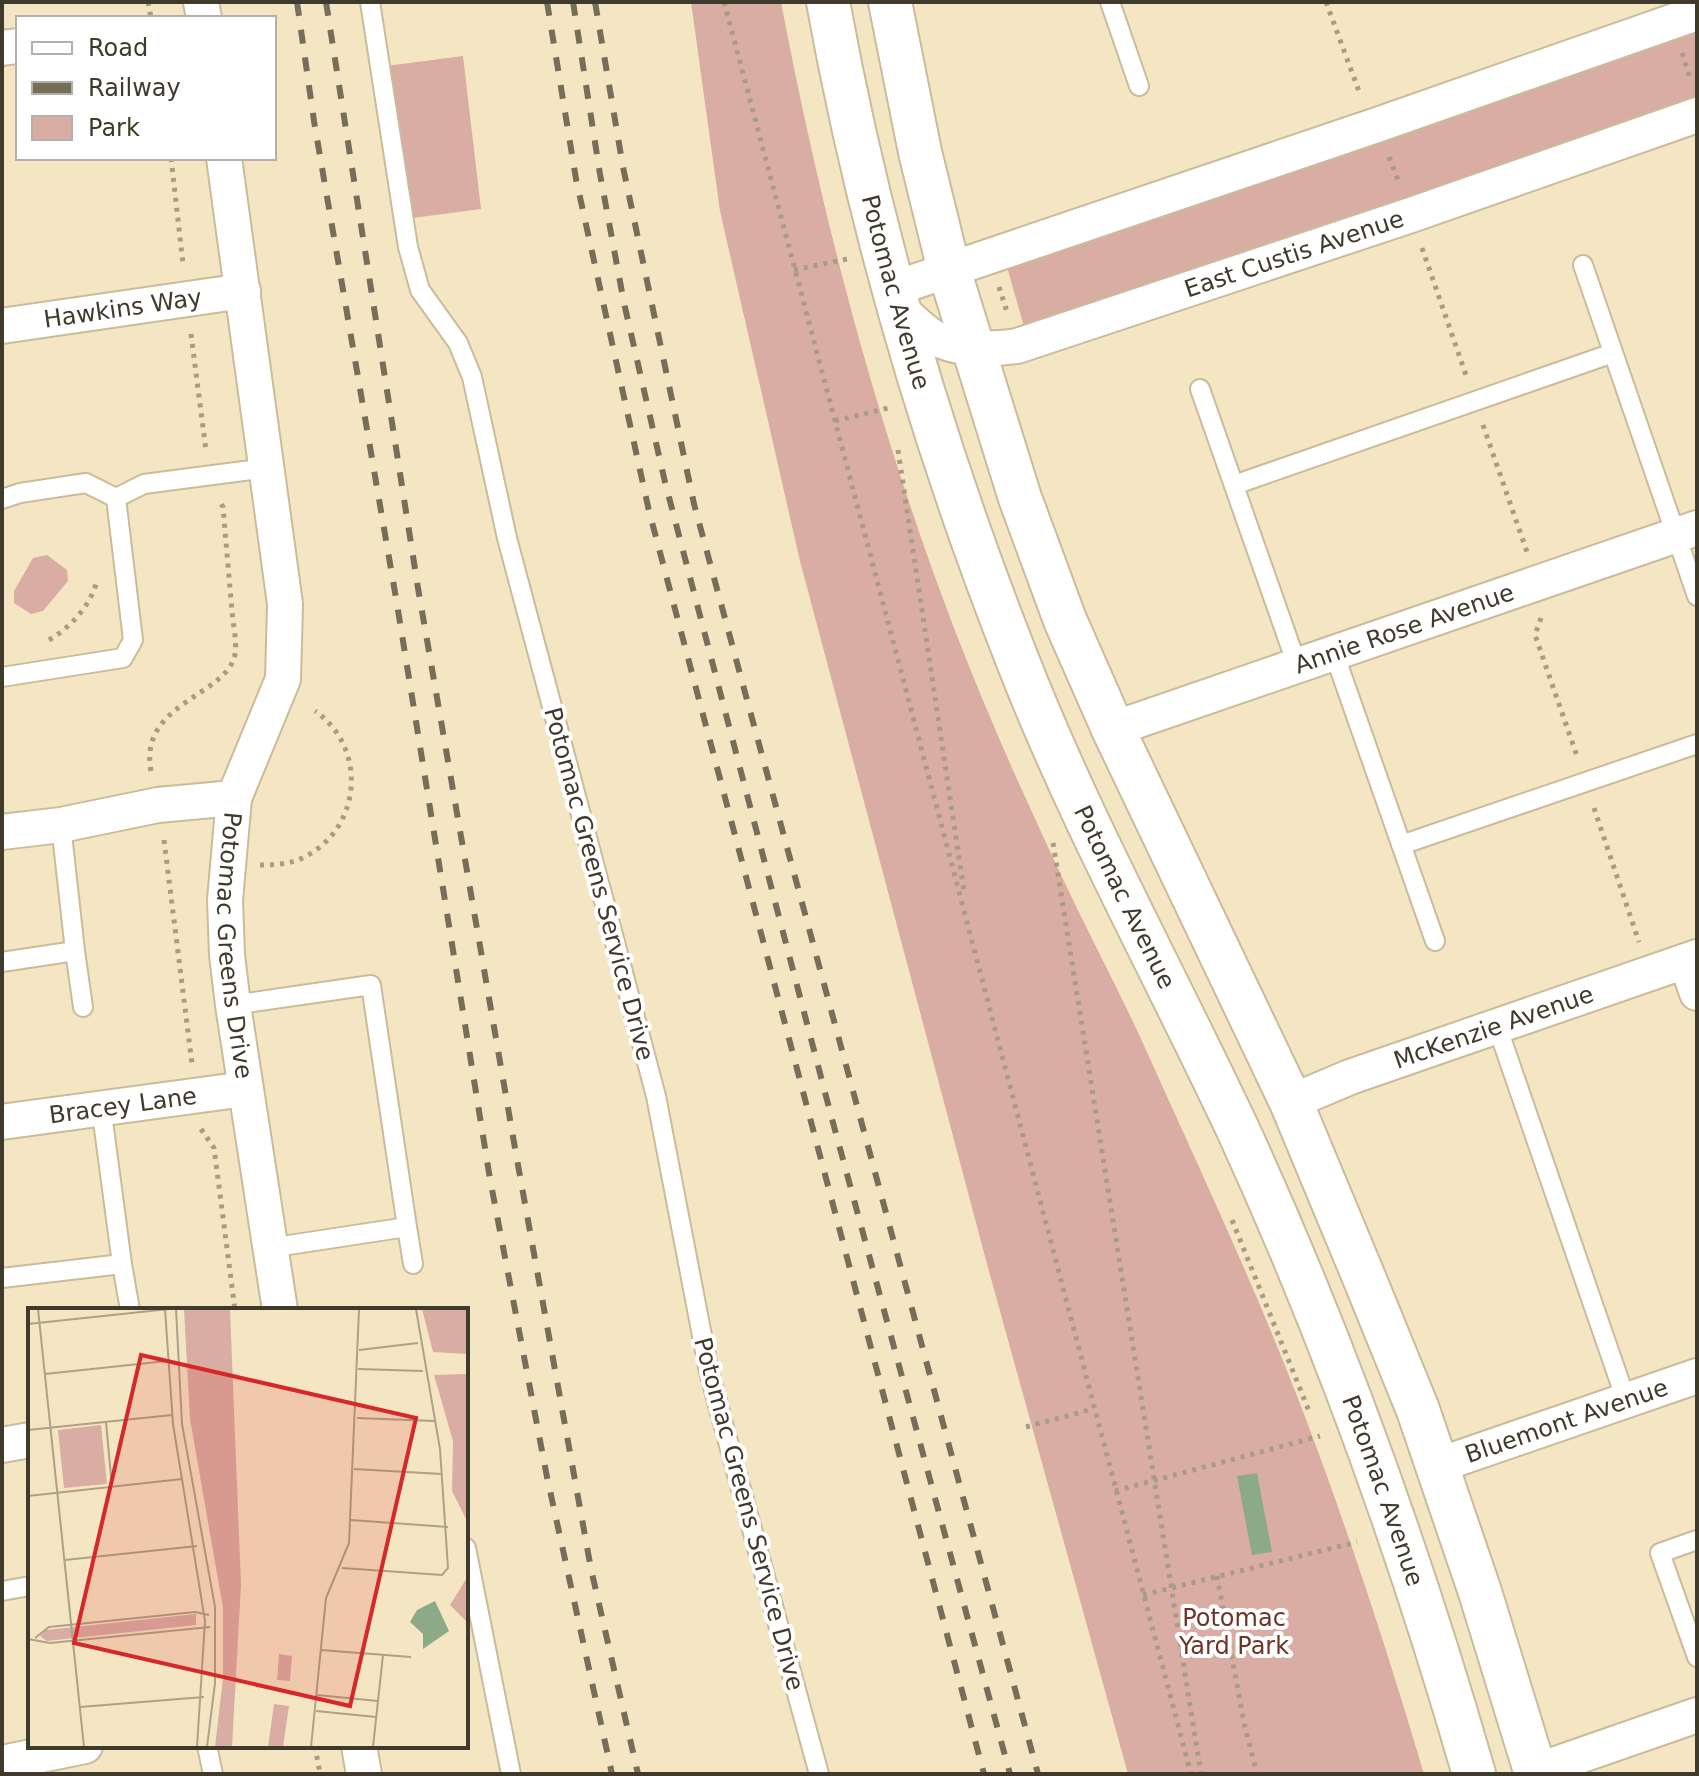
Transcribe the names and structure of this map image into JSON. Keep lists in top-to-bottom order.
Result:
{
  "streets": {
    "street": [
      "East Custis Avenue",
      "Potomac Avenue",
      "Hawkins Way",
      "Annie Rose Avenue",
      "Potomac Greens Drive",
      "McKenzie Avenue",
      "Bracey Lane",
      "Bluemont Avenue"
    ],
    "lane": ["Potomac Greens Service Drive"]
  },
  "crossings": [
    ["East Custis Avenue", "Potomac Avenue"],
    ["Hawkins Way", "Potomac Greens Drive"],
    ["Potomac Greens Drive", "Bracey Lane"]
  ],
  "parks": ["Potomac Yard Park"],
  "legend": ["Road", "Railway", "Park"]
}
